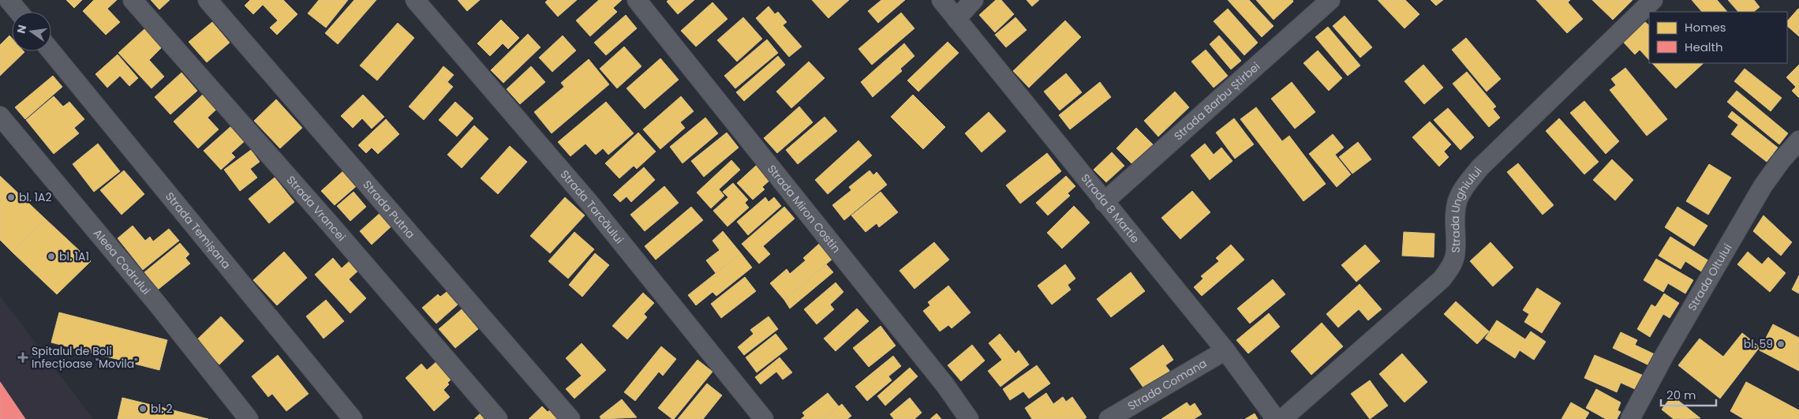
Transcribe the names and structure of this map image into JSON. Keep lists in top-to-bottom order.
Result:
{
  "streets": {
    "street": [
      "Strada Barbu Știrbei",
      "Strada Tarcăului",
      "Strada Vrancei",
      "Strada Miron Costin",
      "Strada Putna",
      "Strada 8 Martie",
      "Strada Unghiului",
      "Strada Temișana",
      "Aleea Codrului",
      "Strada Oltului",
      "Strada Comana"
    ]
  },
  "crossings": [
    ["Strada Barbu Știrbei", "Strada 8 Martie"],
    ["Strada 8 Martie", "Strada Comana"]
  ],
  "places": {
    "other": [
      "bl. 1A2",
      "bl. 1A1",
      "bl. 59",
      "bl. 2"
    ],
    "health": ["Spitalul de Boli Infecțioase \"Movila\""]
  },
  "legend": ["Homes", "Health"],
  "scale_bar": "20 m",
  "north": "left"
}
